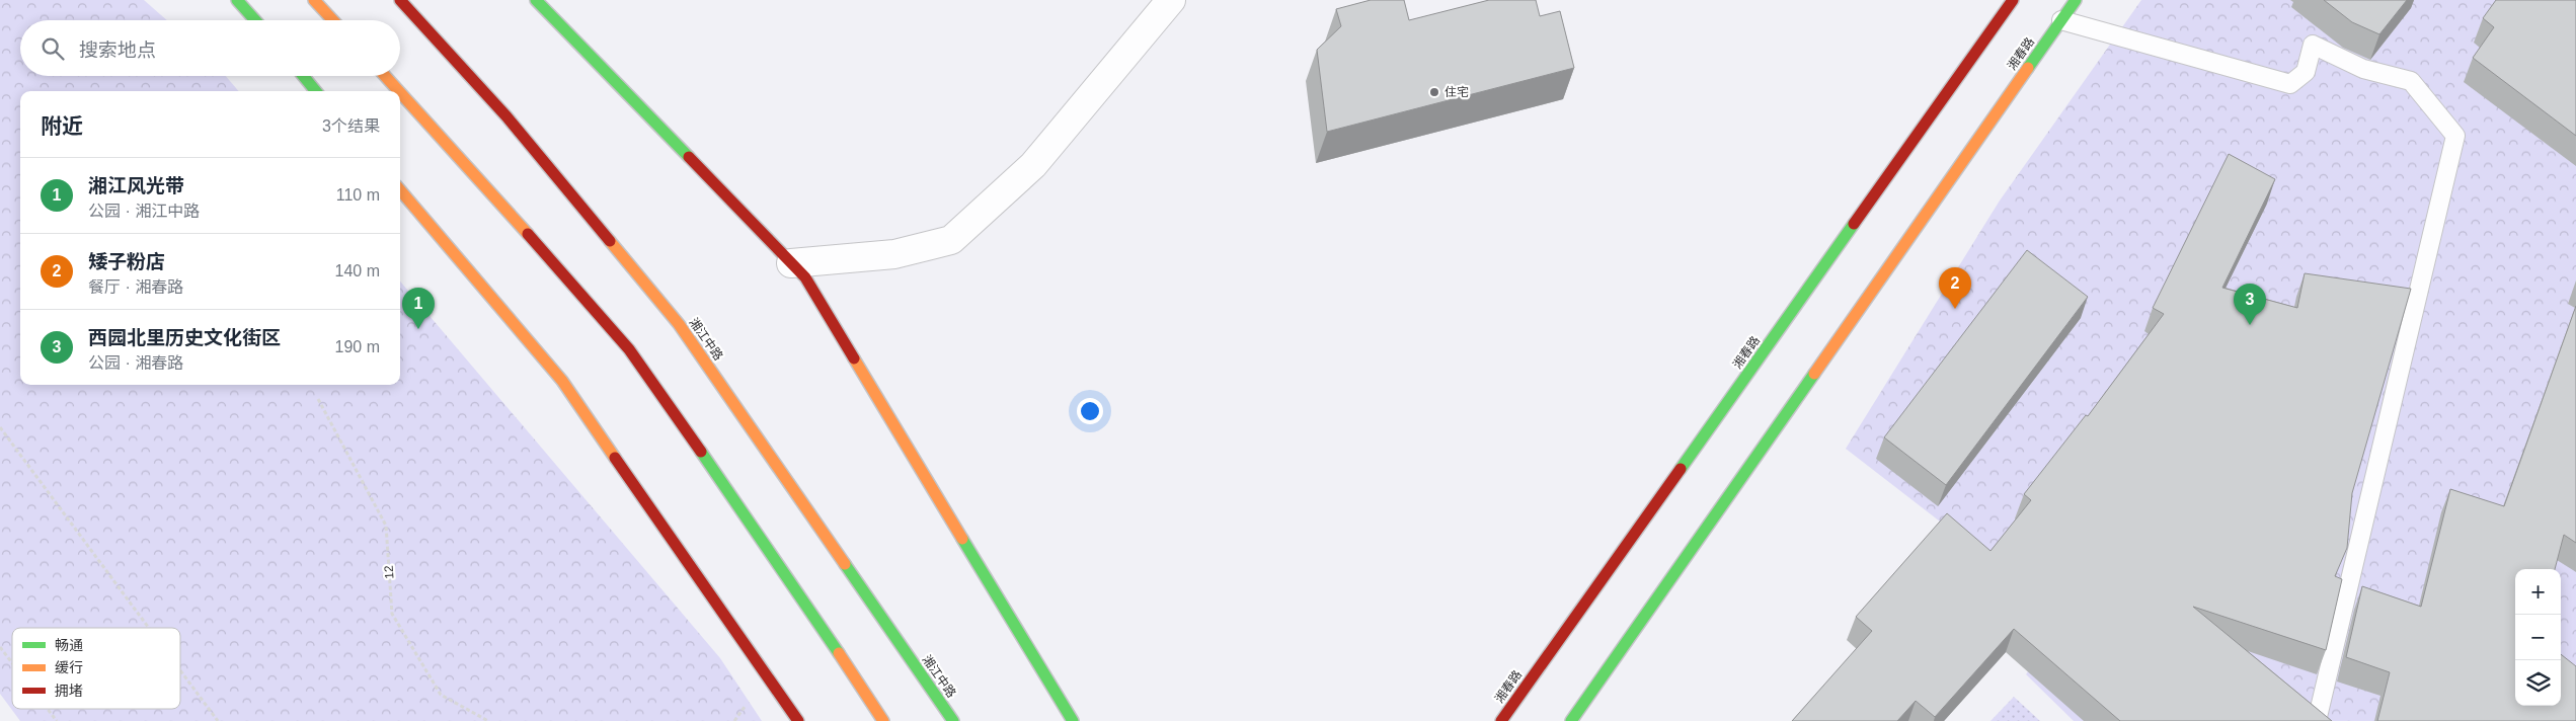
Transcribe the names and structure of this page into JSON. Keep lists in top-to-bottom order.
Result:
{
  "streets": {
    "street": ["湘春路", "湘江中路"],
    "path": ["12"]
  },
  "places": ["住宅"],
  "legend": ["畅通", "缓行", "拥堵"],
  "page": {
    "search": "搜索地点",
    "heading": ["附近", "3个结果"],
    "list": [
      {
        "mark": "1",
        "name": "湘江风光带",
        "note": "公园 · 湘江中路",
        "value": "110 m"
      },
      {
        "mark": "2",
        "name": "矮子粉店",
        "note": "餐厅 · 湘春路",
        "value": "140 m"
      },
      {
        "mark": "3",
        "name": "西园北里历史文化街区",
        "note": "公园 · 湘春路",
        "value": "190 m"
      }
    ],
    "pins": ["2", "3", "1"],
    "map_buttons": ["+", "−"]
  }
}
